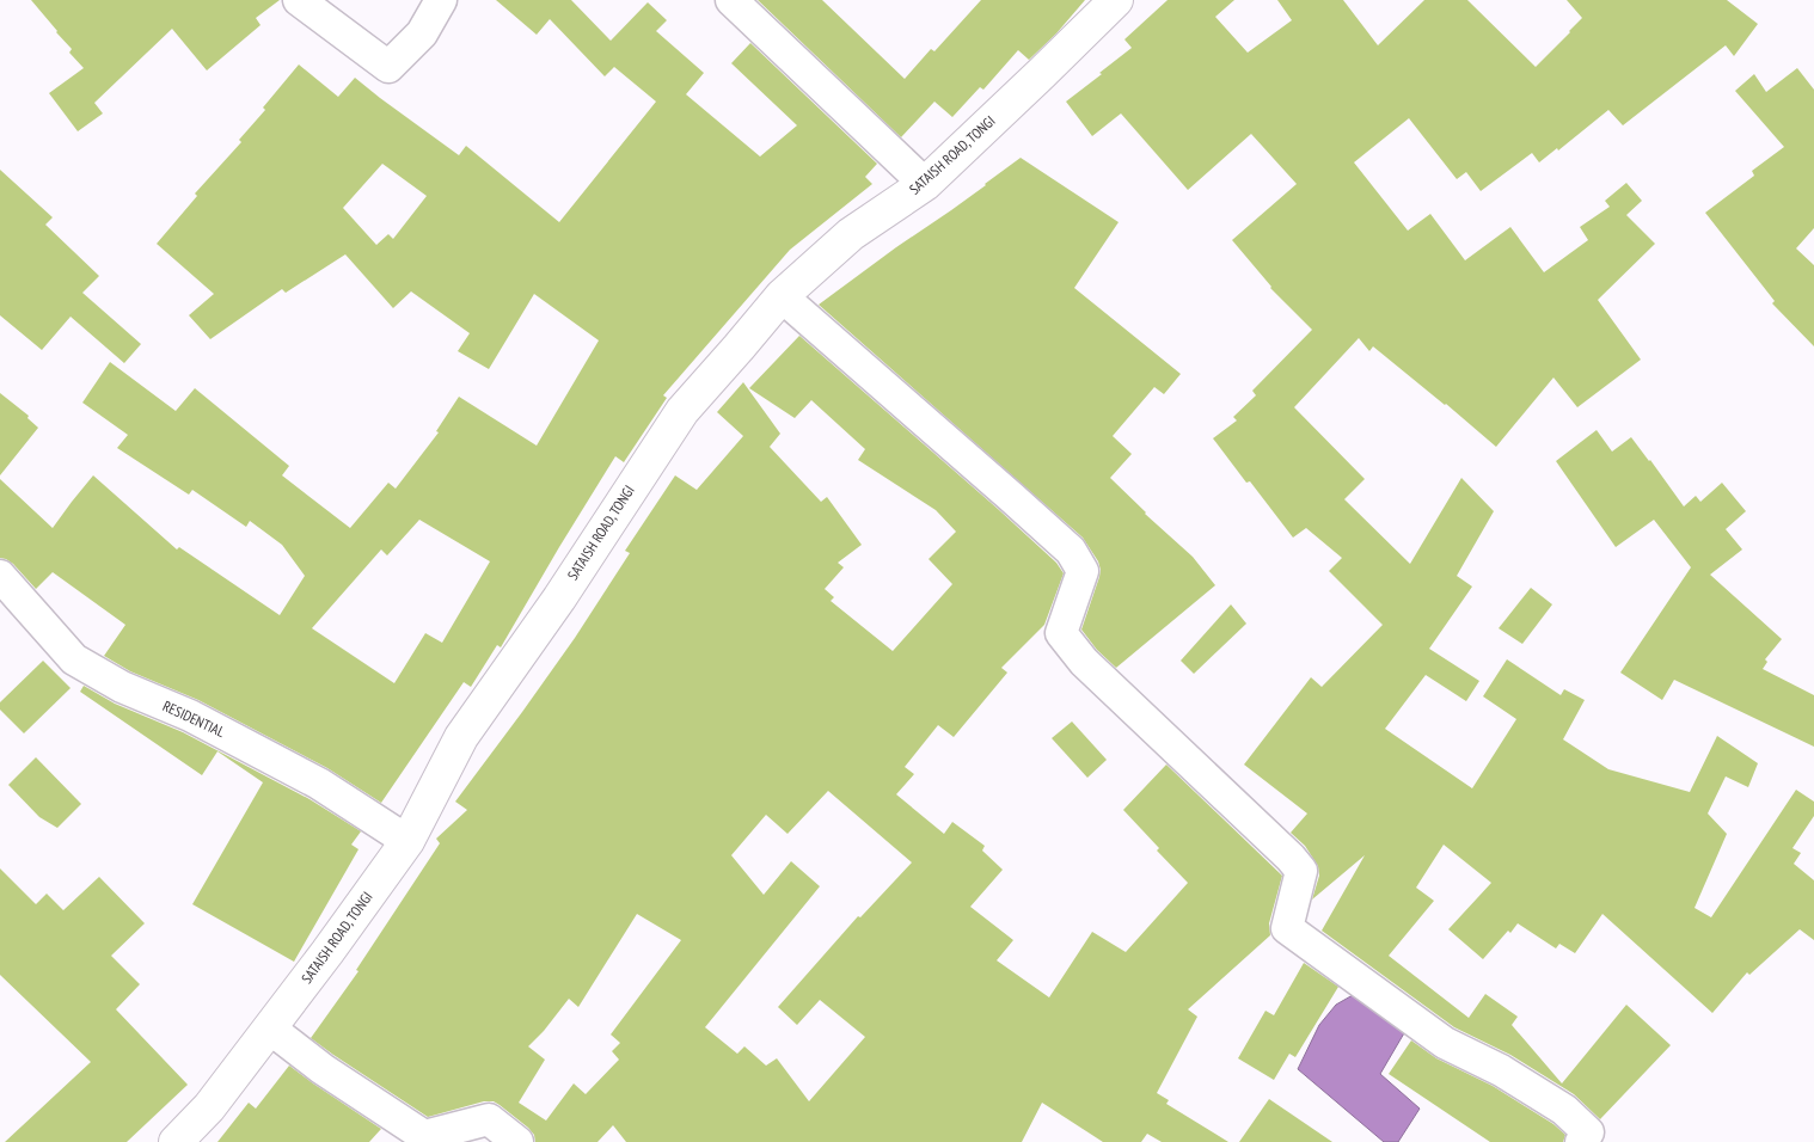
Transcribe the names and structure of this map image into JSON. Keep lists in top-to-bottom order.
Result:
{
  "streets": {
    "street": ["SATAISH ROAD, TONGI", "RESIDENTIAL"]
  },
  "crossings": [
    ["SATAISH ROAD, TONGI", "RESIDENTIAL"]
  ]
}
